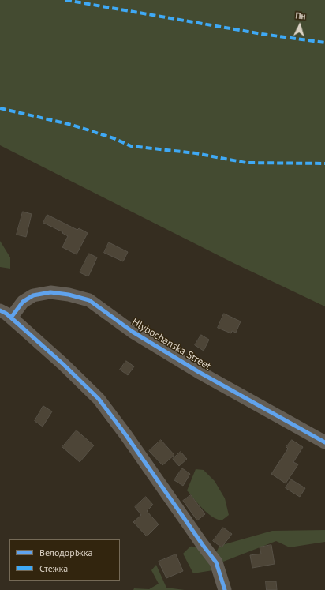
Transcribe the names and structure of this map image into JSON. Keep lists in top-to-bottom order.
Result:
{
  "streets": {
    "street": ["Hlybochanska Street"]
  },
  "legend": ["Велодоріжка", "Стежка"],
  "north": "top"
}
